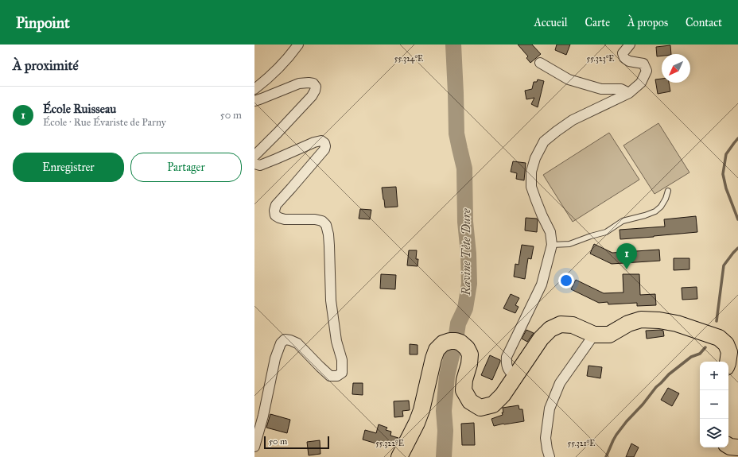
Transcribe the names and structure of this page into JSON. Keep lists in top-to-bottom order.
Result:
{
  "water": ["Ravine Tête Dure"],
  "scale_bar": "50 m",
  "north": "bottom left",
  "page": {
    "header": "Pinpoint",
    "nav": [
      "Accueil",
      "Carte",
      "À propos",
      "Contact"
    ],
    "heading": "À proximité",
    "list": [
      {
        "mark": "1",
        "name": "École Ruisseau",
        "note": "École · Rue Évariste de Parny",
        "value": "50 m"
      }
    ],
    "buttons": ["Enregistrer", "Partager"],
    "pins": "1",
    "map_buttons": ["+", "−"],
    "scale": "50 m"
  },
  "coordinates": [
    "55.324°E",
    "55.323°E",
    "55.322°E",
    "55.321°E"
  ]
}
